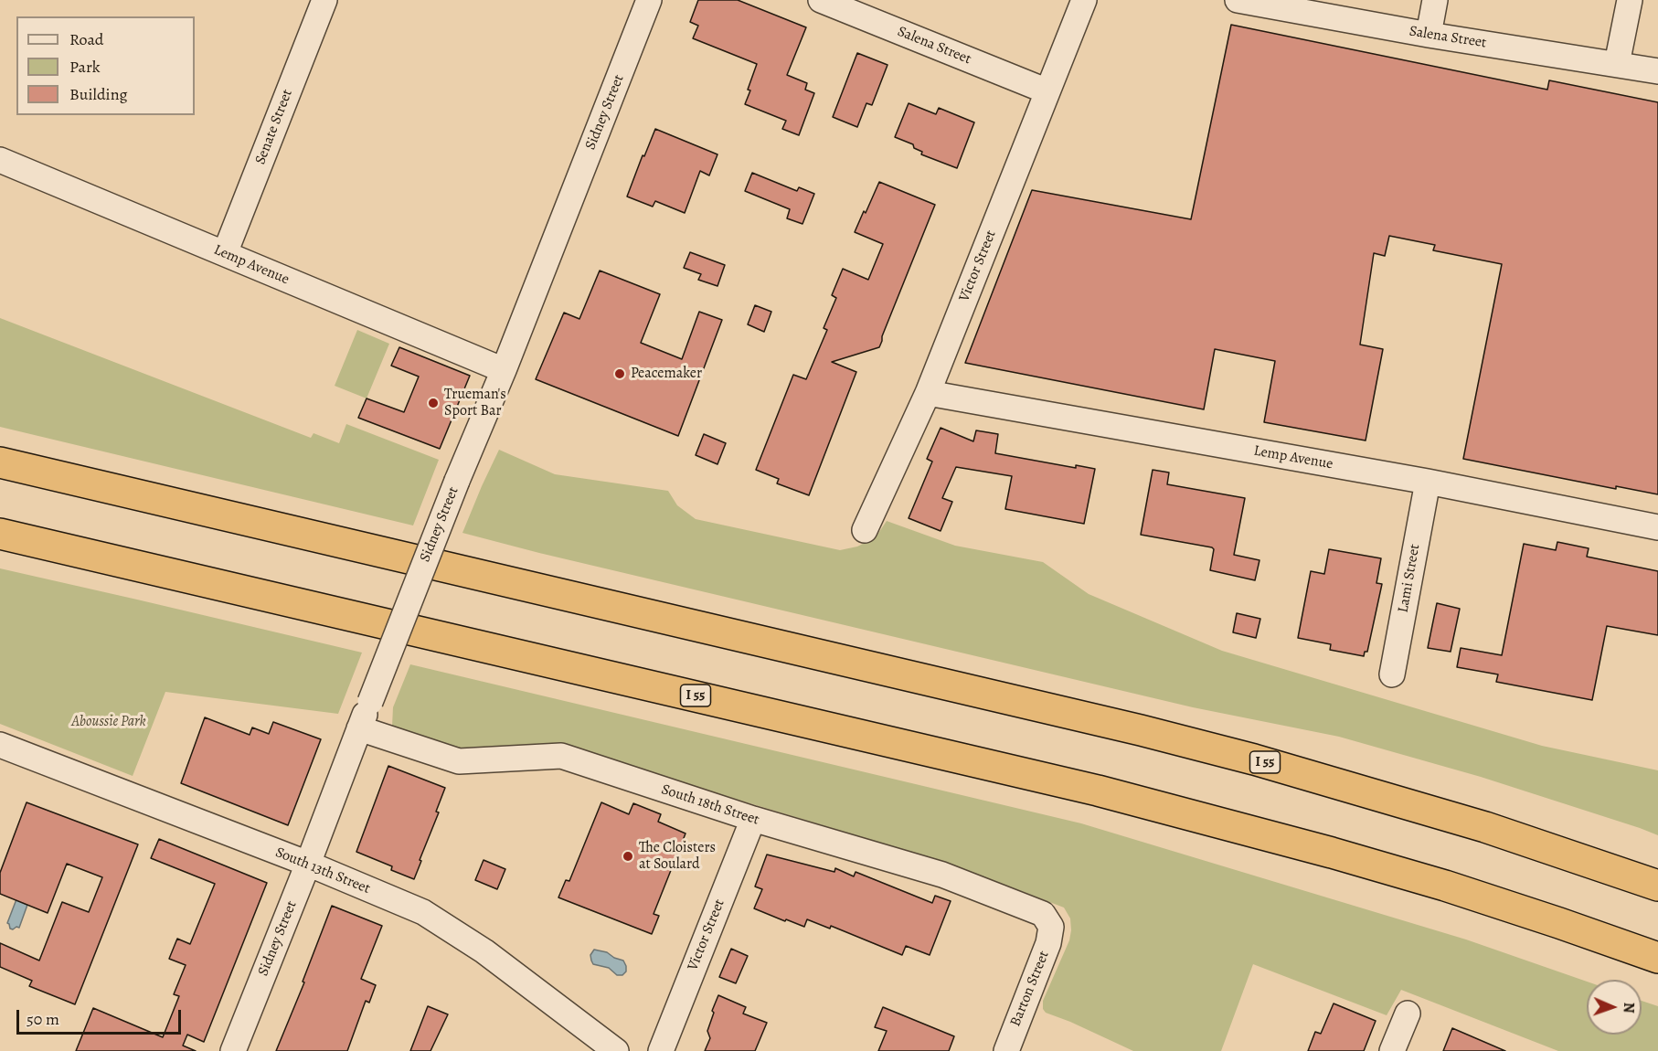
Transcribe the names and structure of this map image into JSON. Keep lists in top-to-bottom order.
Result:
{
  "streets": {
    "highway": ["I 55"],
    "street": [
      "Salena Street",
      "Sidney Street",
      "Senate Street",
      "Lemp Avenue",
      "Victor Street",
      "Lami Street",
      "South 18th Street",
      "South 13th Street",
      "Barton Street"
    ]
  },
  "crossings": [
    ["Salena Street", "Victor Street"],
    ["Sidney Street", "Lemp Avenue"],
    ["Sidney Street", "South 18th Street"],
    ["Sidney Street", "South 13th Street"],
    ["Senate Street", "Lemp Avenue"],
    ["Lemp Avenue", "Victor Street"],
    ["Lemp Avenue", "Lami Street"],
    ["Victor Street", "South 18th Street"],
    ["South 18th Street", "Barton Street"]
  ],
  "parks": ["Aboussie Park"],
  "places": ["Peacemaker", "Trueman's Sport Bar", "The Cloisters at Soulard"],
  "legend": ["Road", "Park", "Building"],
  "scale_bar": "50 m",
  "north": "right"
}
